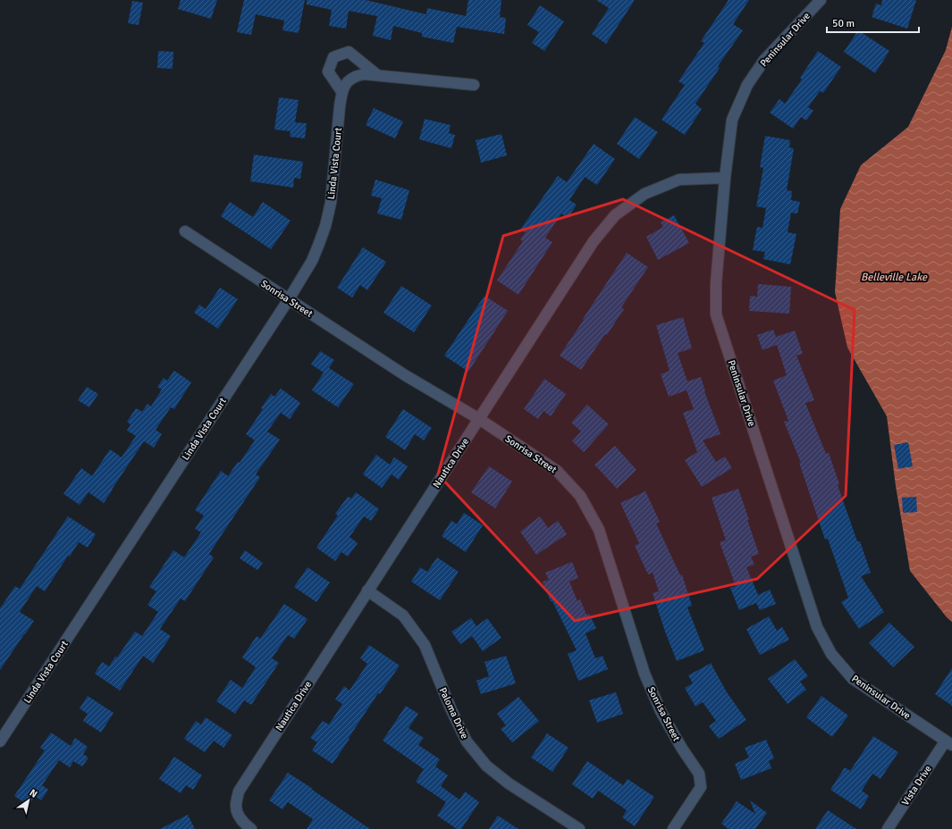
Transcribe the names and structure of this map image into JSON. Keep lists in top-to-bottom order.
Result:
{
  "streets": {
    "street": [
      "Peninsular Drive",
      "Linda Vista Court",
      "Sonrisa Street",
      "Nautica Drive",
      "Paloma Drive",
      "Vista Drive"
    ]
  },
  "crossings": [
    ["Peninsular Drive", "Nautica Drive"],
    ["Peninsular Drive", "Vista Drive"],
    ["Linda Vista Court", "Sonrisa Street"],
    ["Sonrisa Street", "Nautica Drive"],
    ["Nautica Drive", "Paloma Drive"]
  ],
  "water": ["Belleville Lake"],
  "scale_bar": "50 m",
  "north": "top right"
}
